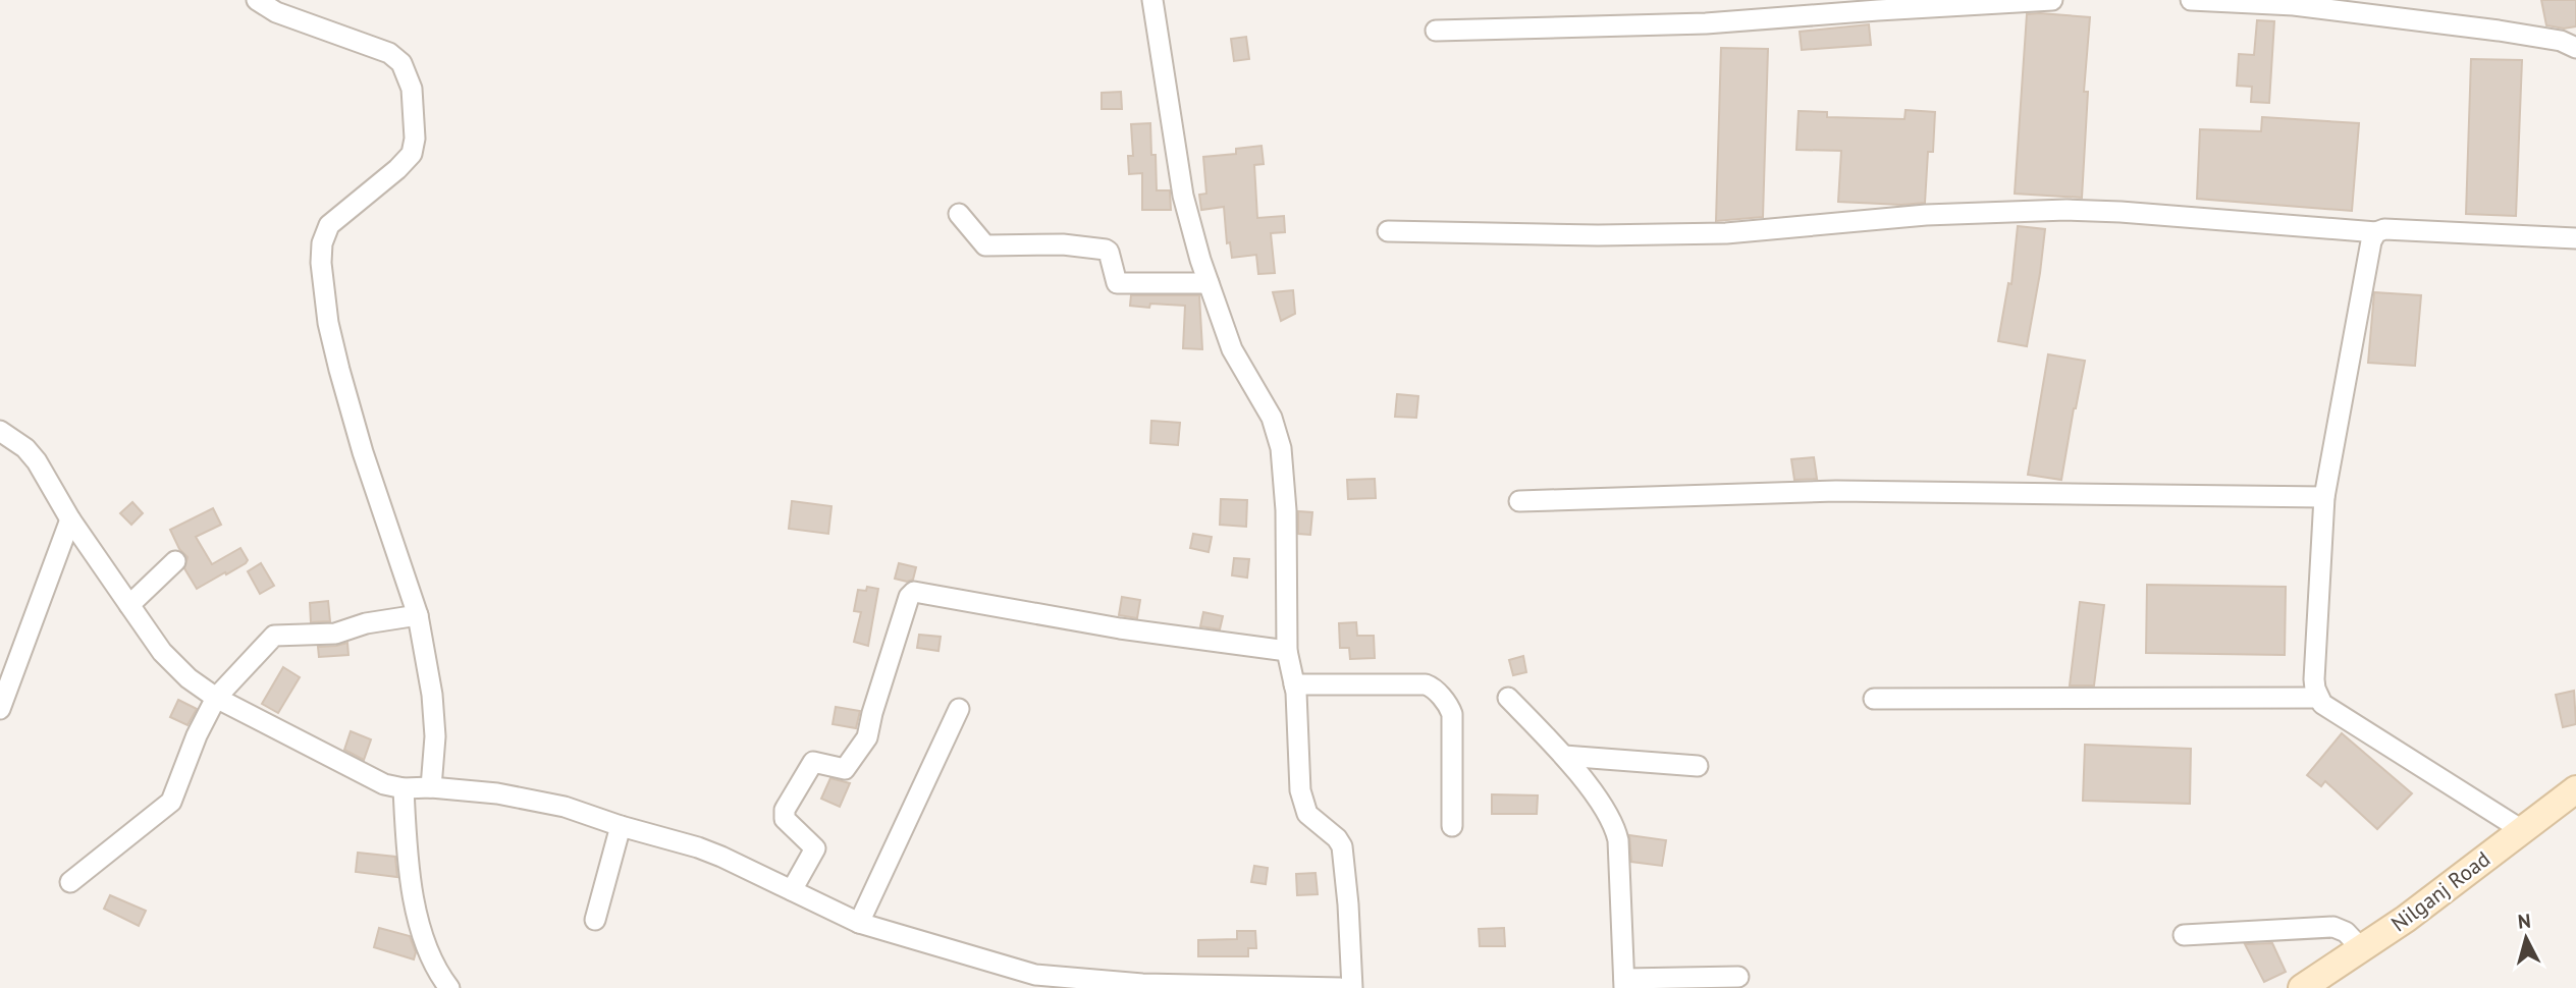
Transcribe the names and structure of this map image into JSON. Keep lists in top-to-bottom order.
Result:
{
  "streets": {
    "street": ["Nilganj Road"]
  },
  "north": "top"
}
